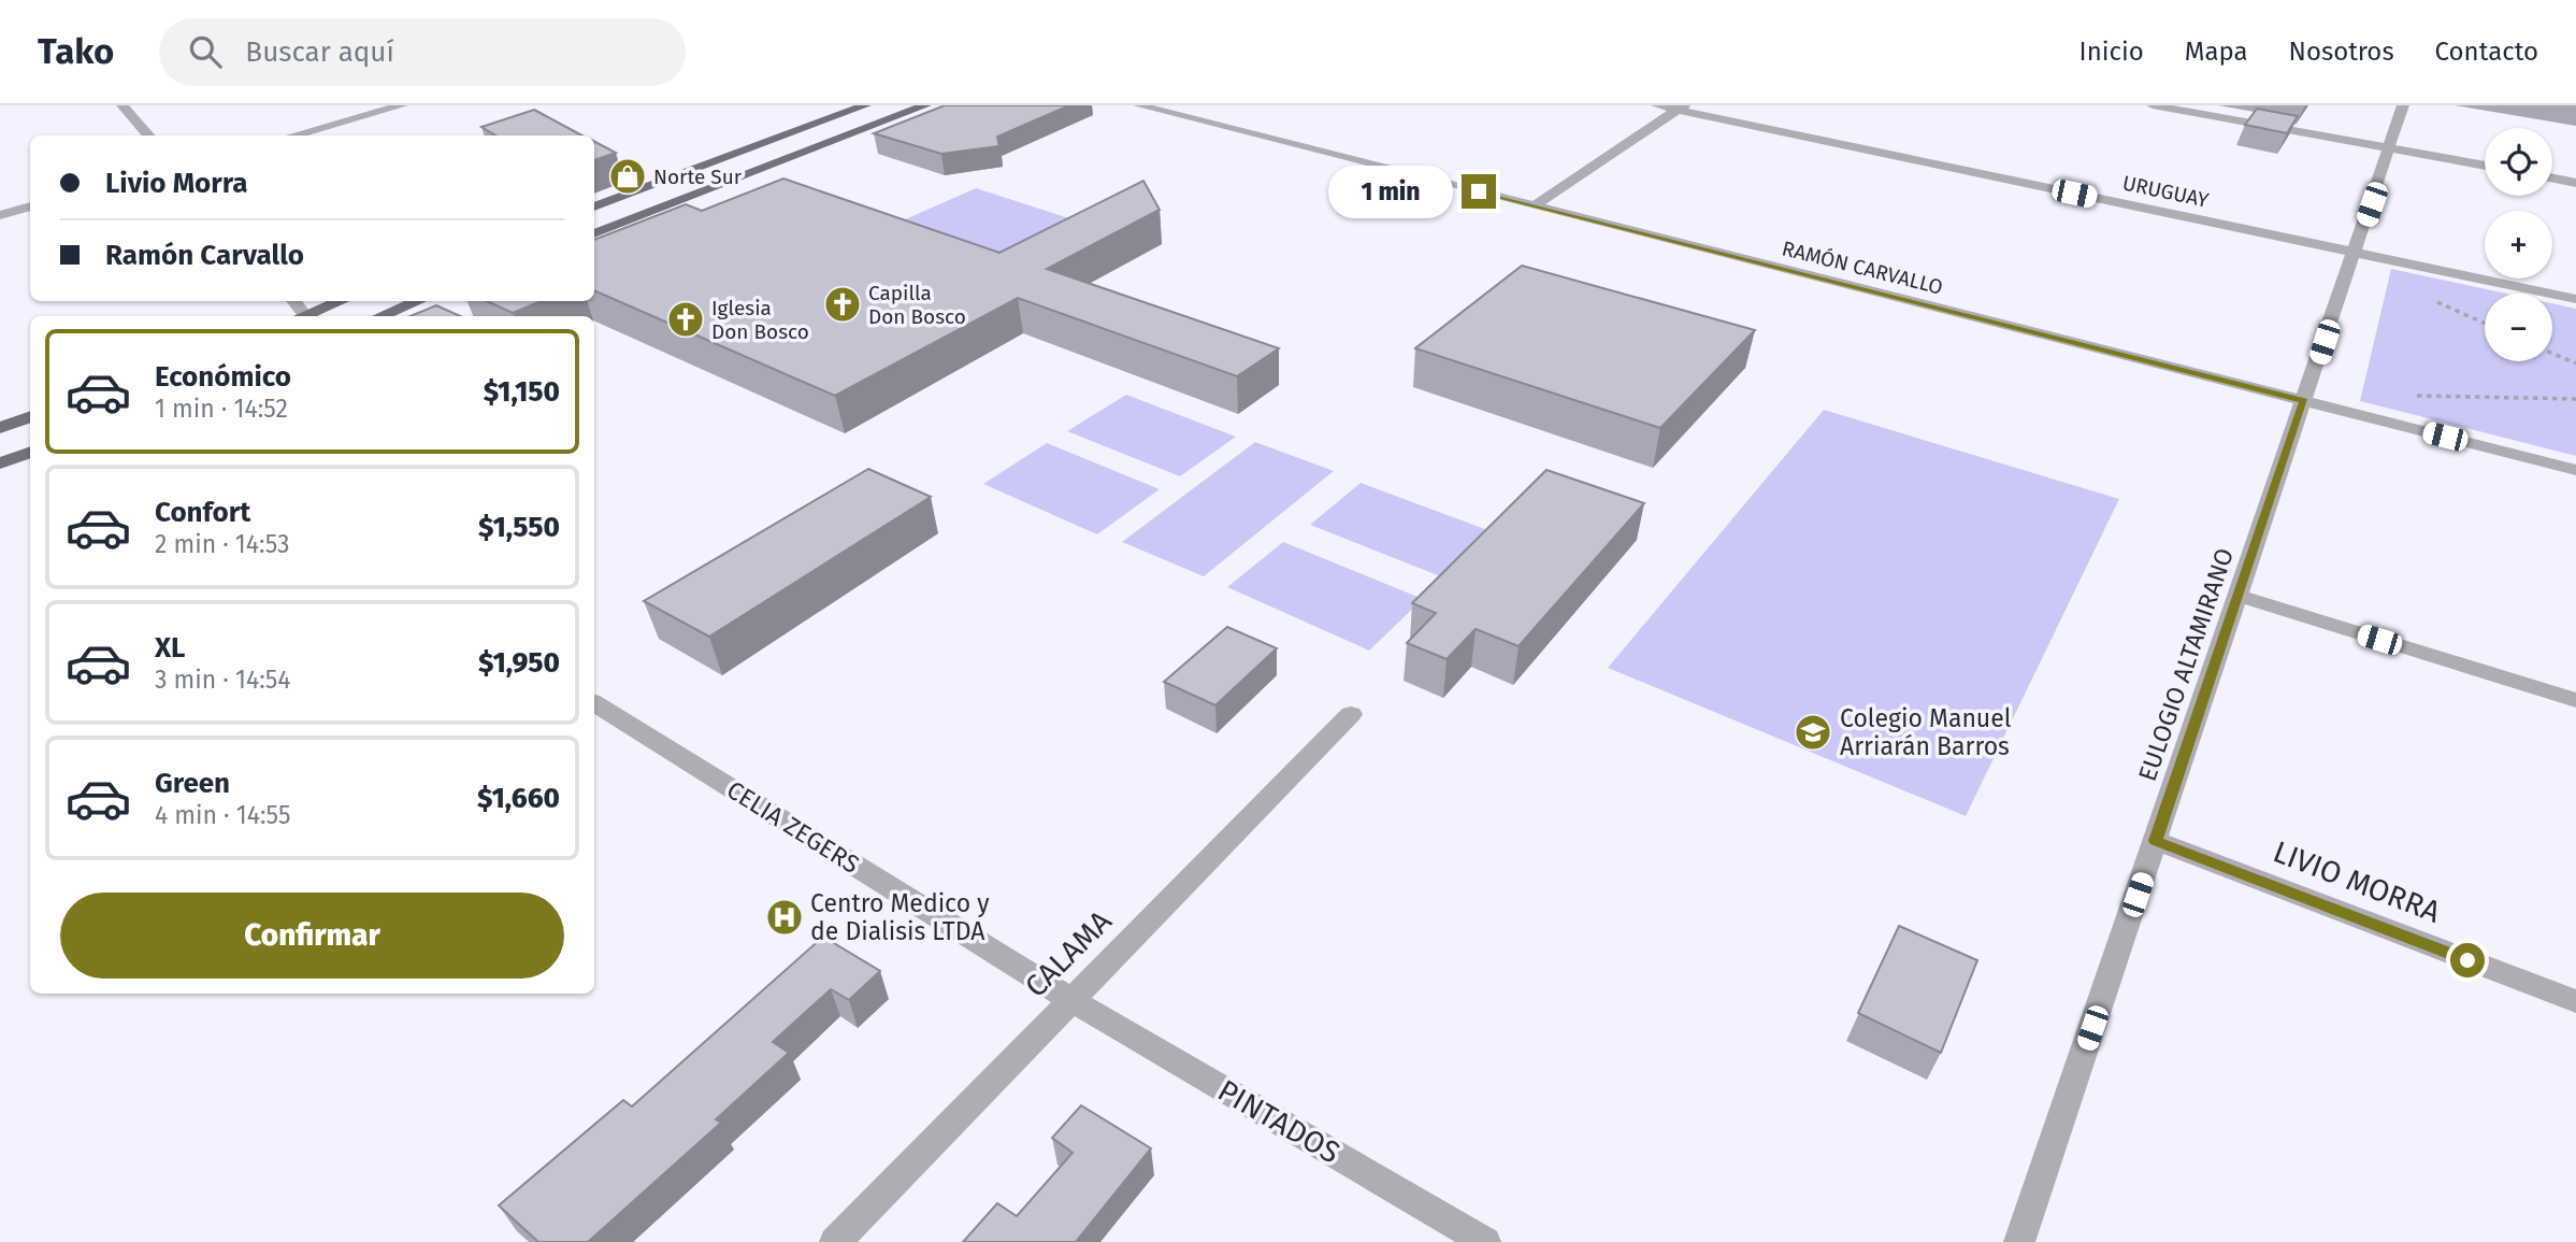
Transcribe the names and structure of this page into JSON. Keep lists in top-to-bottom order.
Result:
{
  "streets": {
    "street": [
      "URUGUAY",
      "RAMÓN CARVALLO",
      "EULOGIO ALTAMIRANO",
      "CELIA ZEGERS",
      "LIVIO MORRA",
      "CALAMA",
      "PINTADOS"
    ]
  },
  "crossings": [
    ["URUGUAY", "EULOGIO ALTAMIRANO"],
    ["RAMÓN CARVALLO", "EULOGIO ALTAMIRANO"],
    ["EULOGIO ALTAMIRANO", "LIVIO MORRA"],
    ["CELIA ZEGERS", "CALAMA"],
    ["CELIA ZEGERS", "PINTADOS"],
    ["CALAMA", "PINTADOS"]
  ],
  "places": {
    "shop": ["Norte Sur"],
    "church": ["Capilla Don Bosco", "Iglesia Don Bosco"],
    "school or university": ["Colegio Manuel Arriarán Barros"],
    "hospital": ["Centro Medico y de Dialisis LTDA"]
  },
  "page": {
    "header": "Tako",
    "search": "Buscar aquí",
    "nav": [
      "Inicio",
      "Mapa",
      "Nosotros",
      "Contacto"
    ],
    "map_buttons": ["+", "−"],
    "banner": ["Livio Morra", "Ramón Carvallo"],
    "bubble": "1 min",
    "list": [
      {
        "name": "Económico",
        "note": "1 min · 14:52",
        "value": "$1,150"
      },
      {
        "name": "Confort",
        "note": "2 min · 14:53",
        "value": "$1,550"
      },
      {
        "name": "XL",
        "note": "3 min · 14:54",
        "value": "$1,950"
      },
      {
        "name": "Green",
        "note": "4 min · 14:55",
        "value": "$1,660"
      }
    ],
    "buttons": "Confirmar"
  }
}
